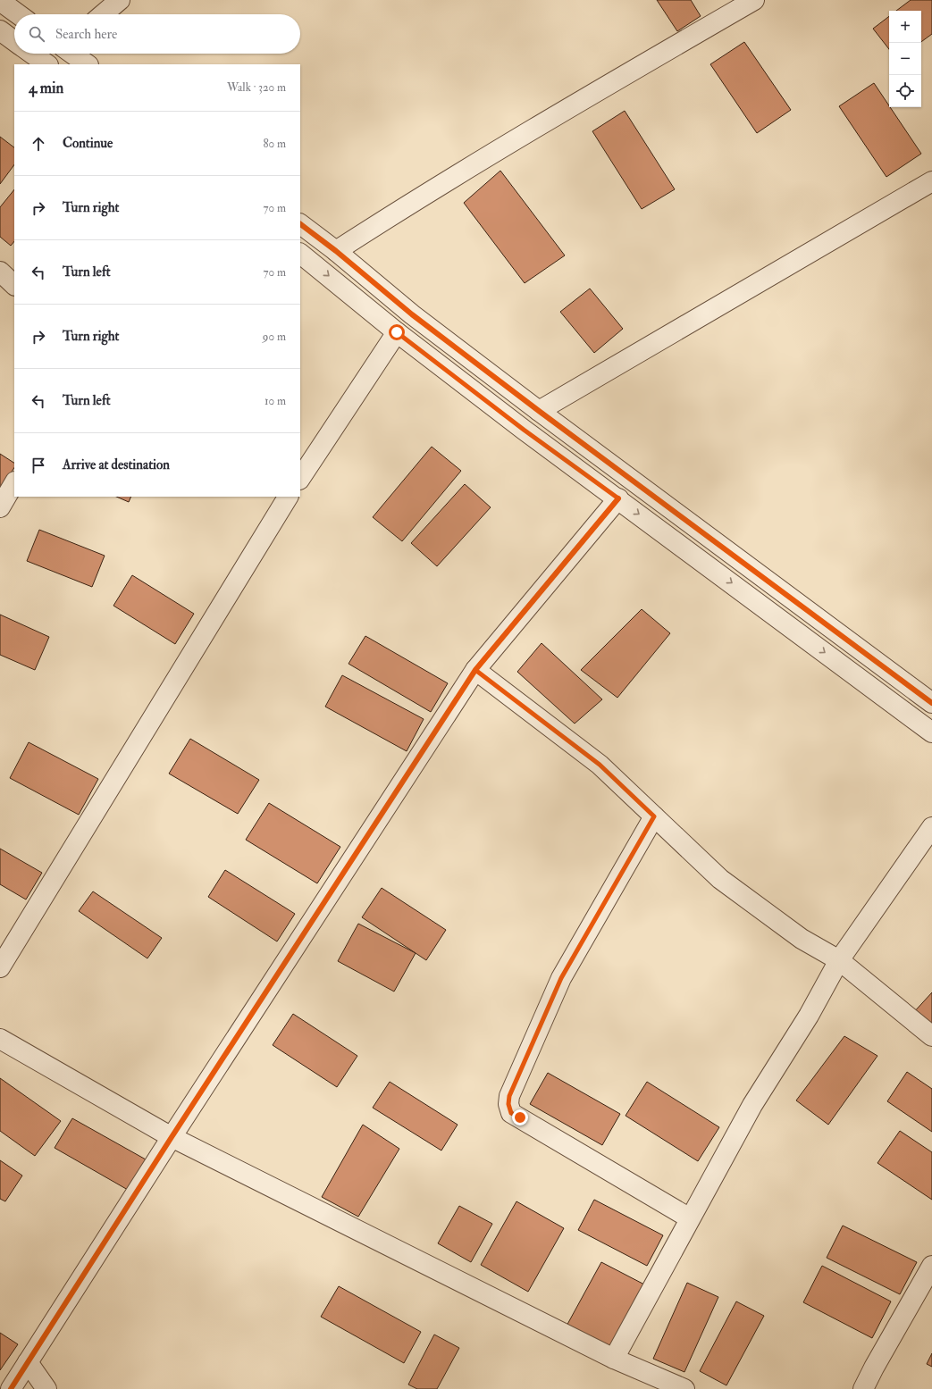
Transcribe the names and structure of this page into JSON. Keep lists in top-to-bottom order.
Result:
{
  "page": {
    "map_buttons": ["+", "−"],
    "search": "Search here",
    "heading": ["4 min", "Walk · 320 m"],
    "list": [
      ["Continue", "80 m"],
      ["Turn right", "70 m"],
      ["Turn left", "70 m"],
      ["Turn right", "90 m"],
      ["Turn left", "10 m"],
      "Arrive at destination"
    ]
  }
}
